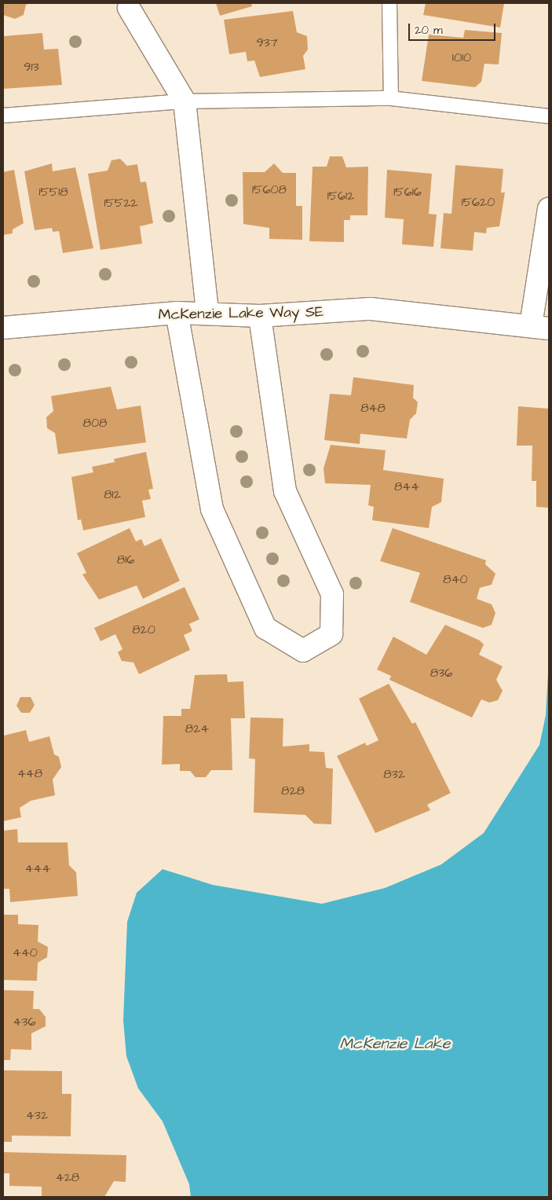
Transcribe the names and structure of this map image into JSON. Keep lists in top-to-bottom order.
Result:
{
  "streets": {
    "street": ["McKenzie Lake Way SE"]
  },
  "water": ["McKenzie Lake"],
  "house_numbers": [
    "937",
    "1010",
    "913",
    "15608",
    "15518",
    "15616",
    "15612",
    "15620",
    "15522",
    "848",
    "808",
    "844",
    "812",
    "816",
    "840",
    "820",
    "836",
    "824",
    "448",
    "832",
    "828",
    "444",
    "440",
    "436",
    "432",
    "428"
  ],
  "scale_bar": "20 m"
}
